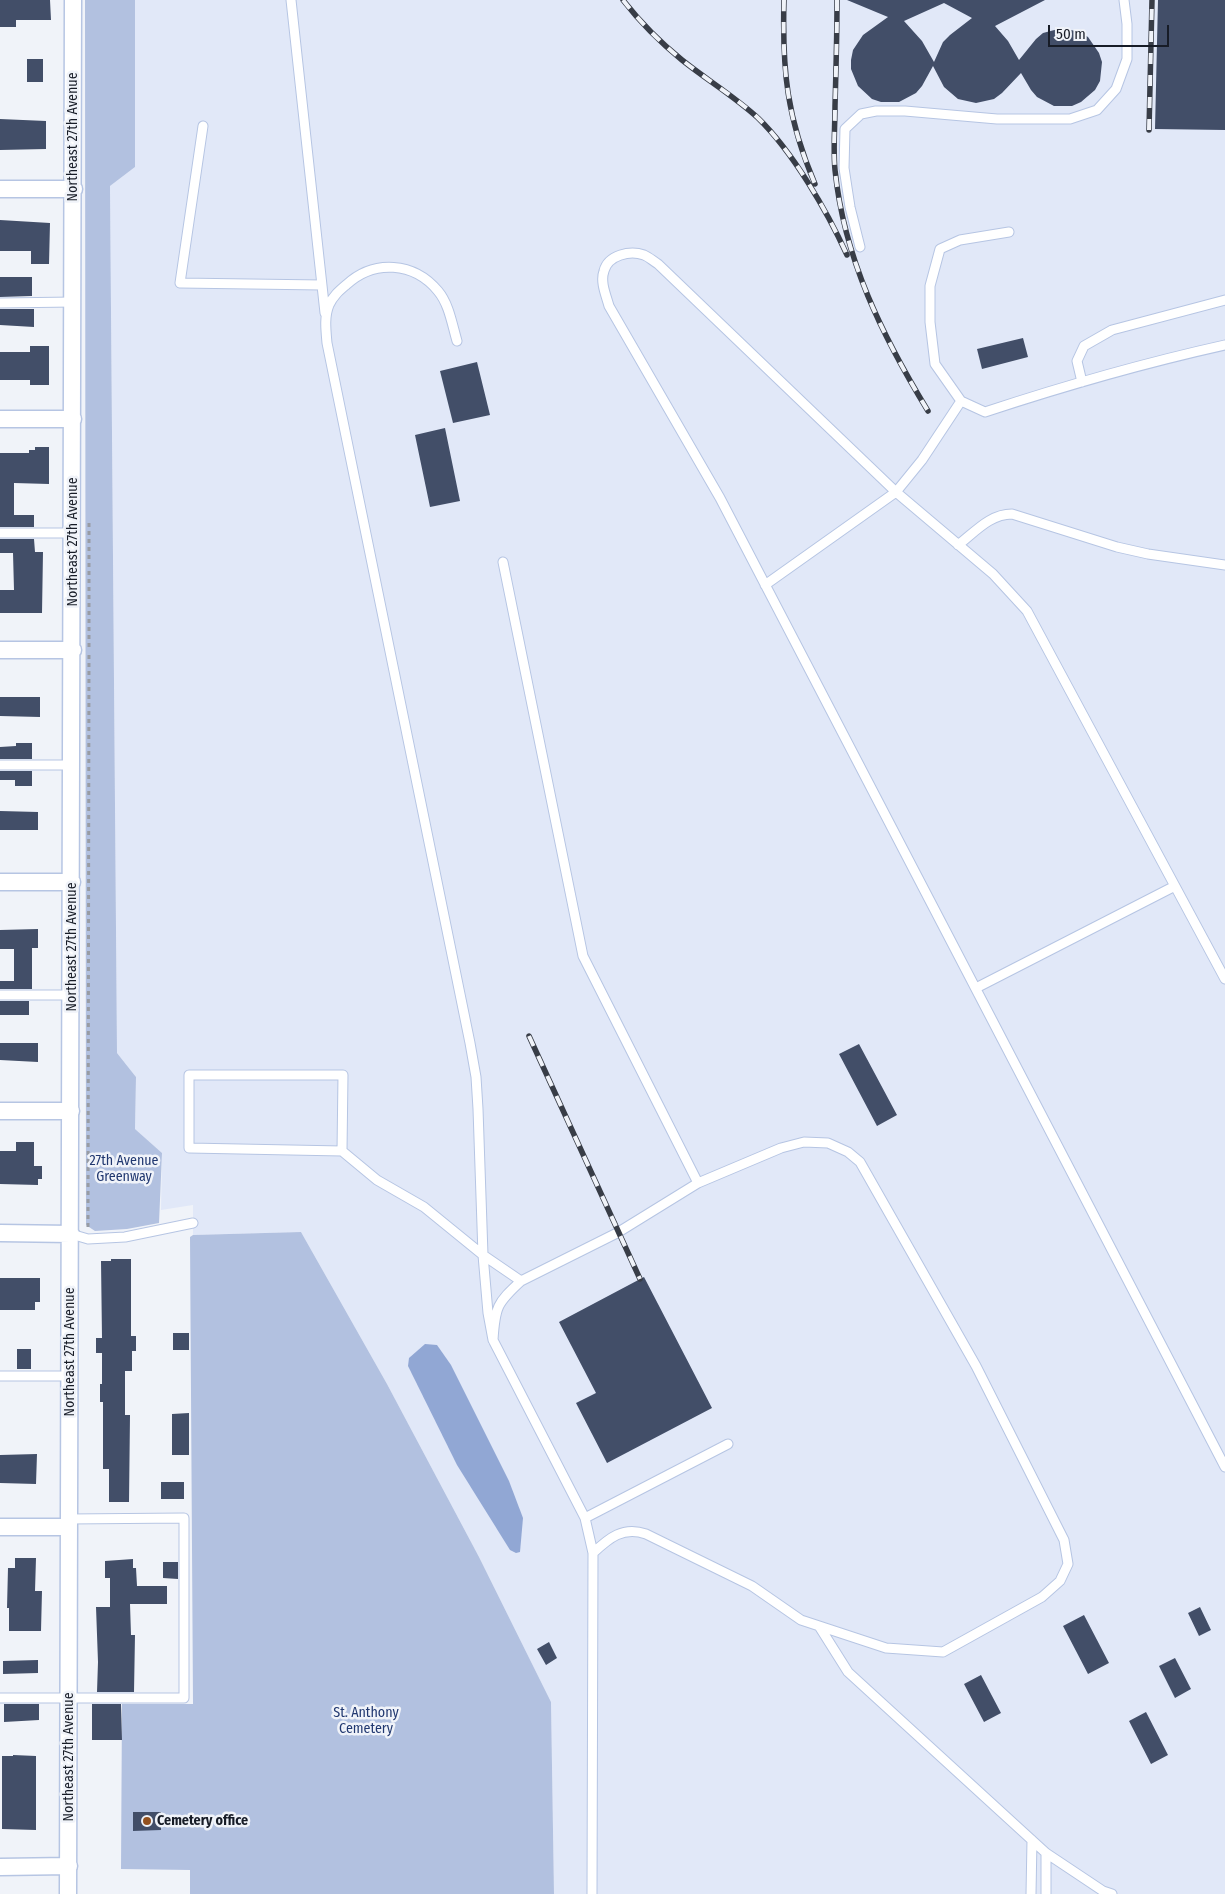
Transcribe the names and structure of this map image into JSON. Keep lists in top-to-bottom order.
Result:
{
  "streets": {
    "street": ["Northeast 27th Avenue"]
  },
  "parks": ["27th Avenue Greenway", "St. Anthony Cemetery"],
  "places": ["Cemetery office"],
  "scale_bar": "50 m"
}
